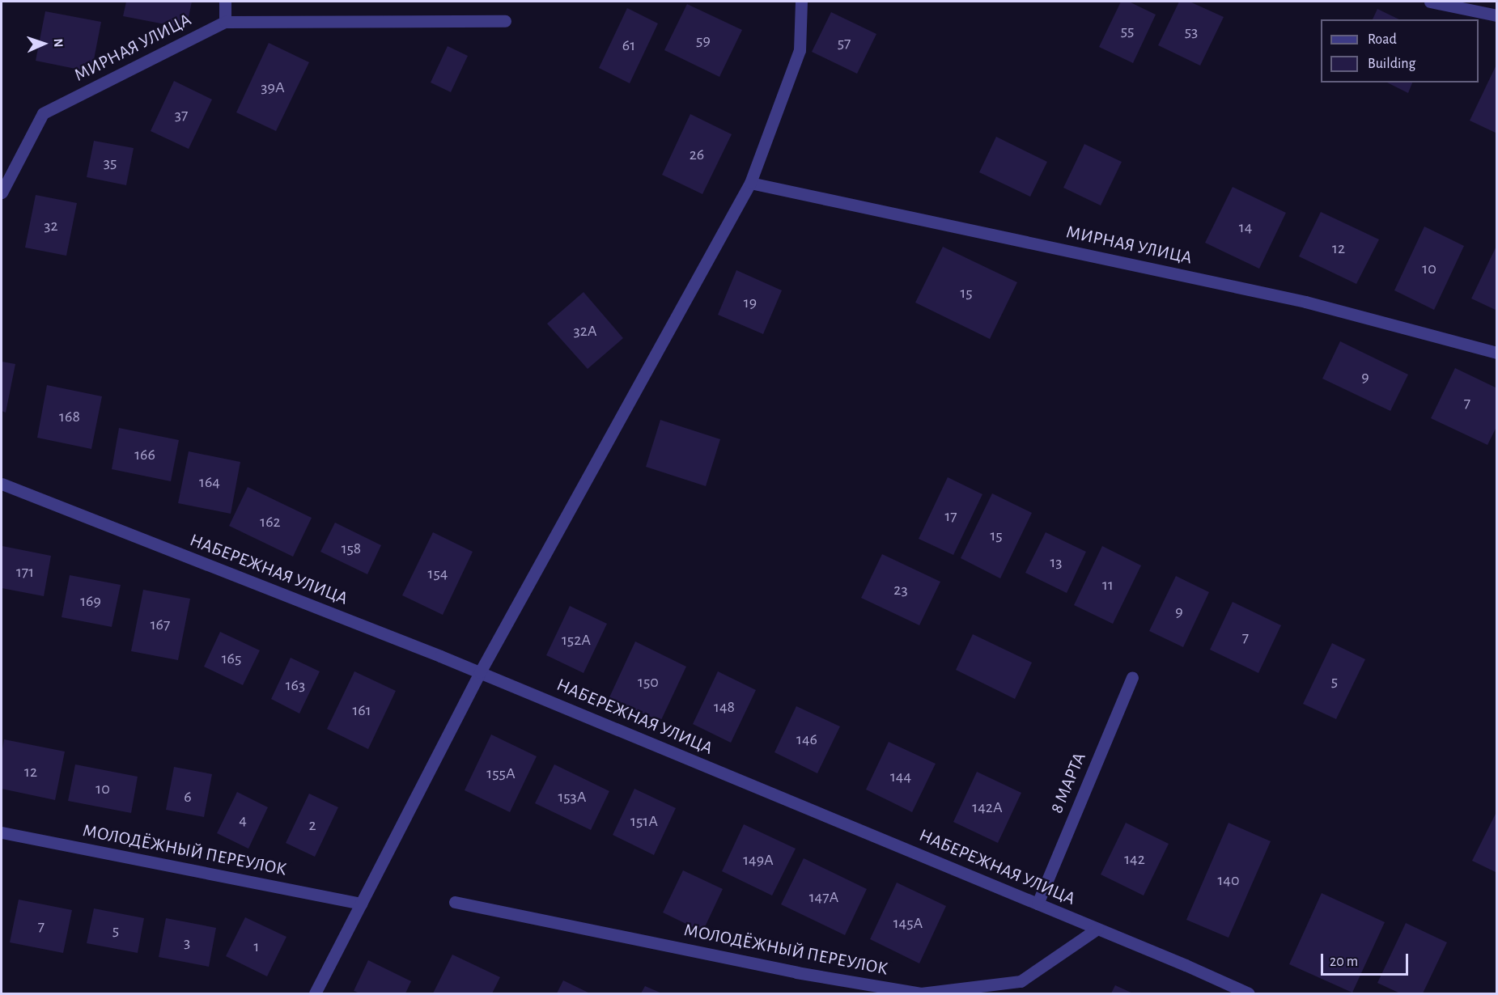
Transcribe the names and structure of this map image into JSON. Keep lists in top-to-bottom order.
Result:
{
  "streets": {
    "street": [
      "МИРНАЯ УЛИЦА",
      "НАБЕРЕЖНАЯ УЛИЦА",
      "8 МАРТА",
      "МОЛОДЁЖНЫЙ ПЕРЕУЛОК"
    ]
  },
  "crossings": [
    ["НАБЕРЕЖНАЯ УЛИЦА", "8 МАРТА"],
    ["НАБЕРЕЖНАЯ УЛИЦА", "МОЛОДЁЖНЫЙ ПЕРЕУЛОК"]
  ],
  "house_numbers": [
    "55",
    "53",
    "59",
    "57",
    "61",
    "39А",
    "37",
    "26",
    "35",
    "32",
    "14",
    "12",
    "10",
    "15",
    "19",
    "32А",
    "9",
    "7",
    "168",
    "166",
    "164",
    "17",
    "162",
    "15",
    "158",
    "13",
    "171",
    "154",
    "11",
    "23",
    "169",
    "9",
    "167",
    "7",
    "152А",
    "165",
    "5",
    "150",
    "163",
    "148",
    "161",
    "146",
    "12",
    "155А",
    "144",
    "10",
    "6",
    "153А",
    "142А",
    "4",
    "151А",
    "2",
    "142",
    "149А",
    "140",
    "147А",
    "145А",
    "7",
    "5",
    "3",
    "1"
  ],
  "legend": ["Road", "Building"],
  "scale_bar": "20 m",
  "north": "right"
}
